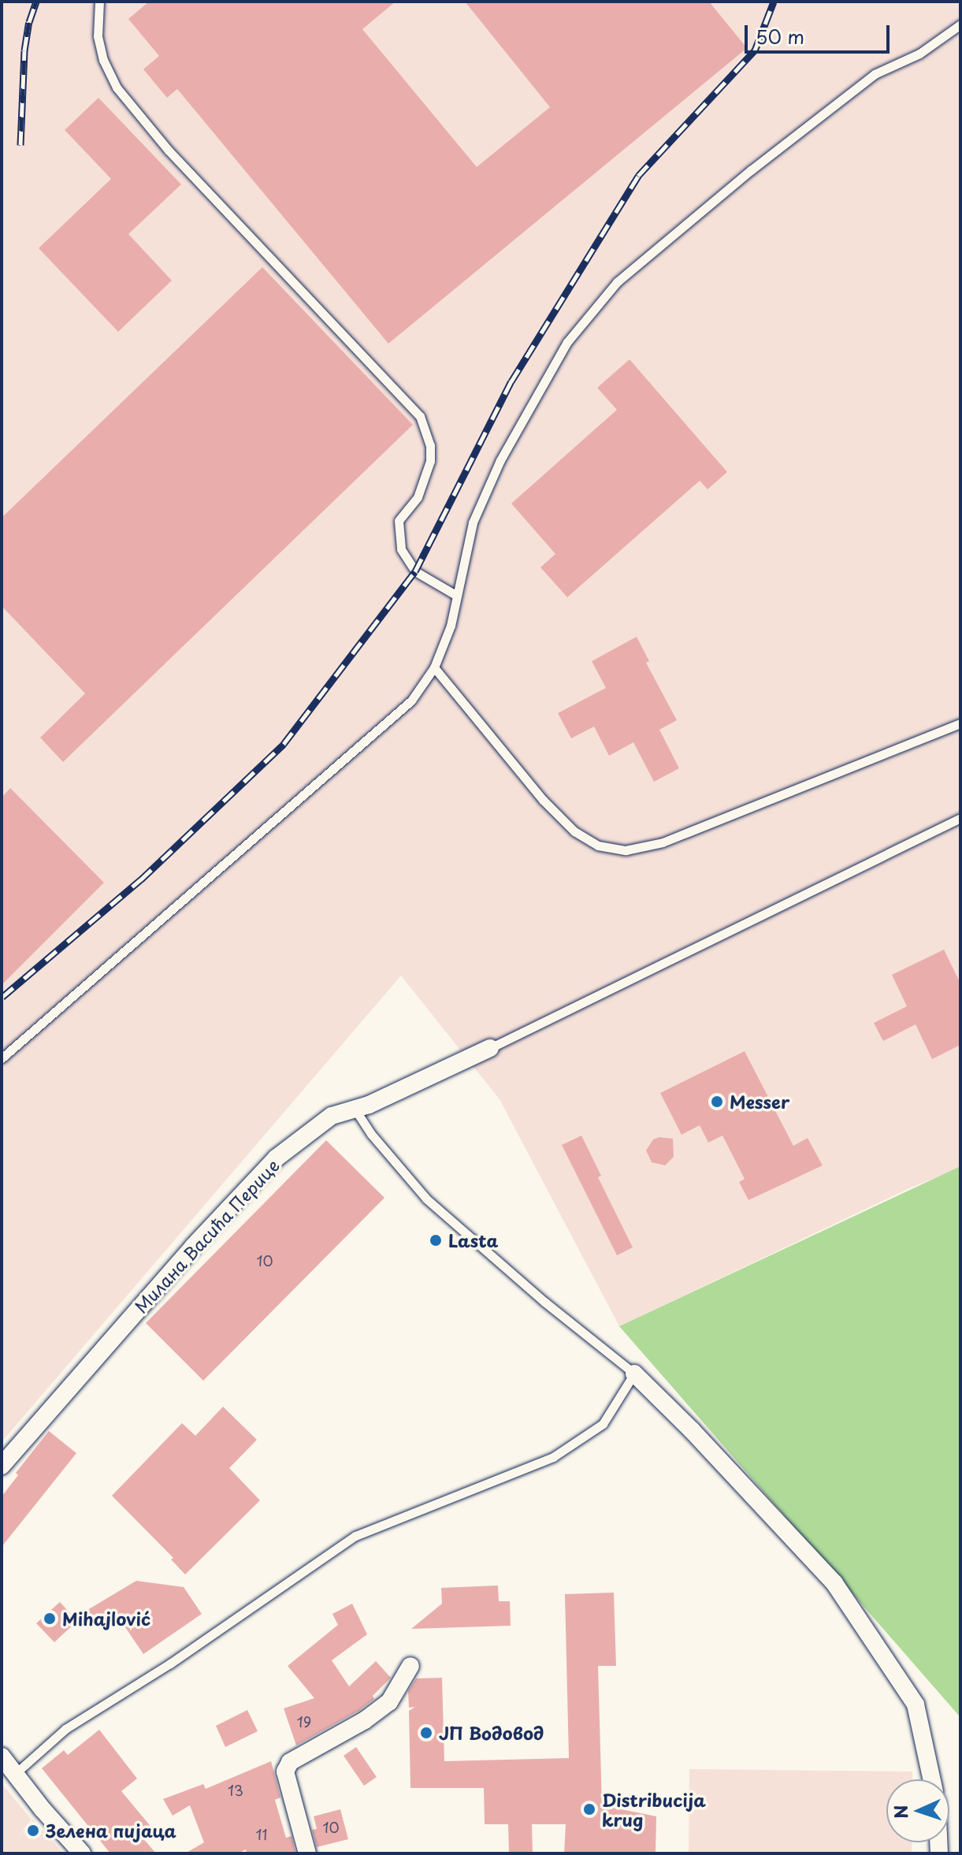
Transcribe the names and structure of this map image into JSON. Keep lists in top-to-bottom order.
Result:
{
  "streets": {
    "street": ["Милана Васића Перице"]
  },
  "places": [
    "Messer",
    "Lasta",
    "Mihajlović",
    "ЈП Водовод",
    "Distribucija krug",
    "Зелена пијаца"
  ],
  "house_numbers": [
    "10",
    "19",
    "13",
    "10",
    "11"
  ],
  "scale_bar": "50 m",
  "north": "left"
}
